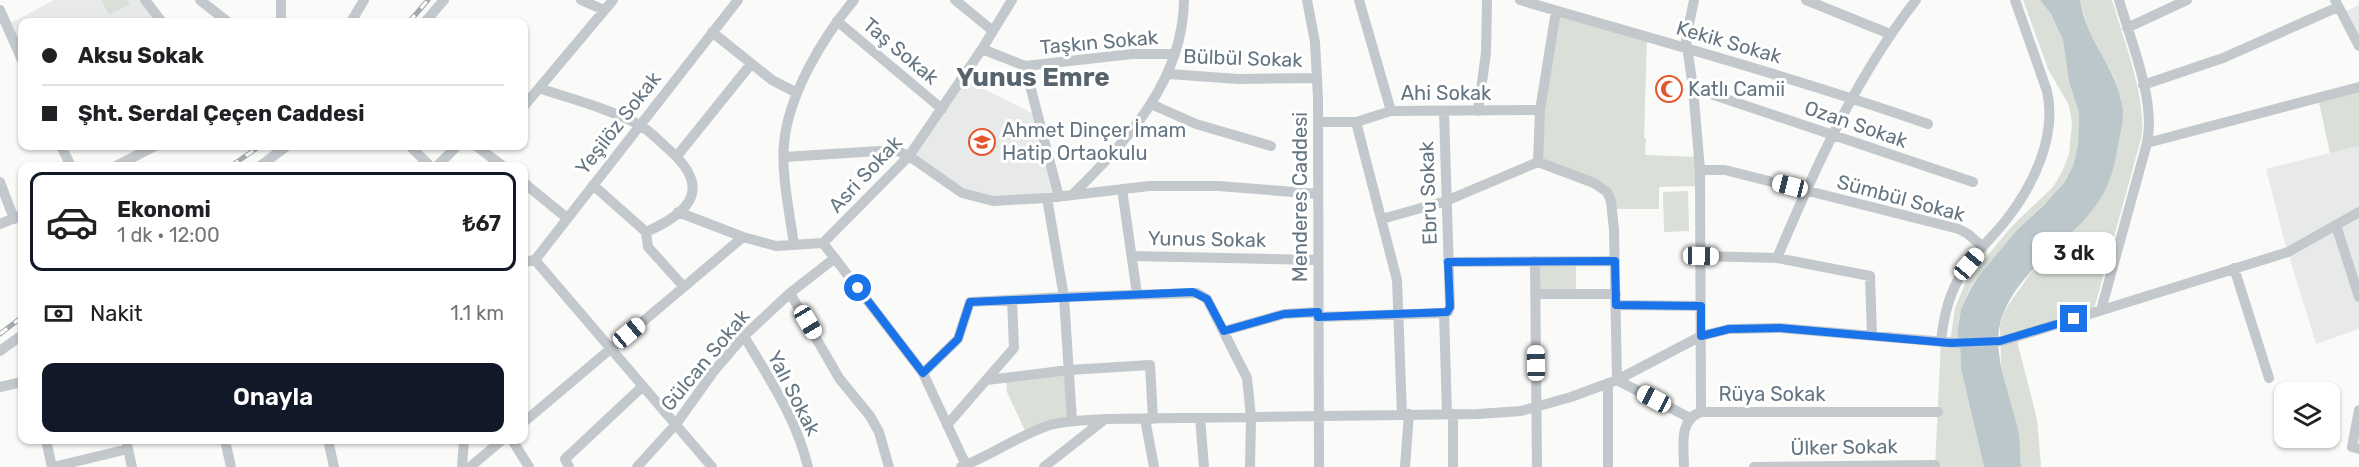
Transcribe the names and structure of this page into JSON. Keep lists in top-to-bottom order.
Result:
{
  "streets": {
    "street": [
      "Taşkın Sokak",
      "Kekik Sokak",
      "Taş Sokak",
      "Bülbül Sokak",
      "Ahi Sokak",
      "Yeşilöz Sokak",
      "Ozan Sokak",
      "Asri Sokak",
      "Ebru Sokak",
      "Menderes Caddesi",
      "Sümbül Sokak",
      "Yunus Sokak",
      "Gülcan Sokak",
      "Yalı Sokak",
      "Rüya Sokak",
      "Ülker Sokak"
    ]
  },
  "crossings": [
    ["Taşkın Sokak", "Asri Sokak"],
    ["Taş Sokak", "Asri Sokak"],
    ["Bülbül Sokak", "Menderes Caddesi"],
    ["Ahi Sokak", "Ebru Sokak"],
    ["Ahi Sokak", "Menderes Caddesi"],
    ["Menderes Caddesi", "Yunus Sokak"],
    ["Gülcan Sokak", "Yalı Sokak"]
  ],
  "districts": ["Yunus Emre"],
  "places": {
    "mosque": ["Katlı Camii"],
    "school or university": ["Ahmet Dinçer İmam Hatip Ortaokulu"]
  },
  "page": {
    "banner": ["Aksu Sokak", "Şht. Serdal Çeçen Caddesi"],
    "list": [
      {
        "name": "Ekonomi",
        "note": "1 dk · 12:00",
        "value": "₺67"
      }
    ],
    "bubble": "3 dk",
    "pay": ["Nakit", "1.1 km"],
    "buttons": "Onayla"
  }
}
